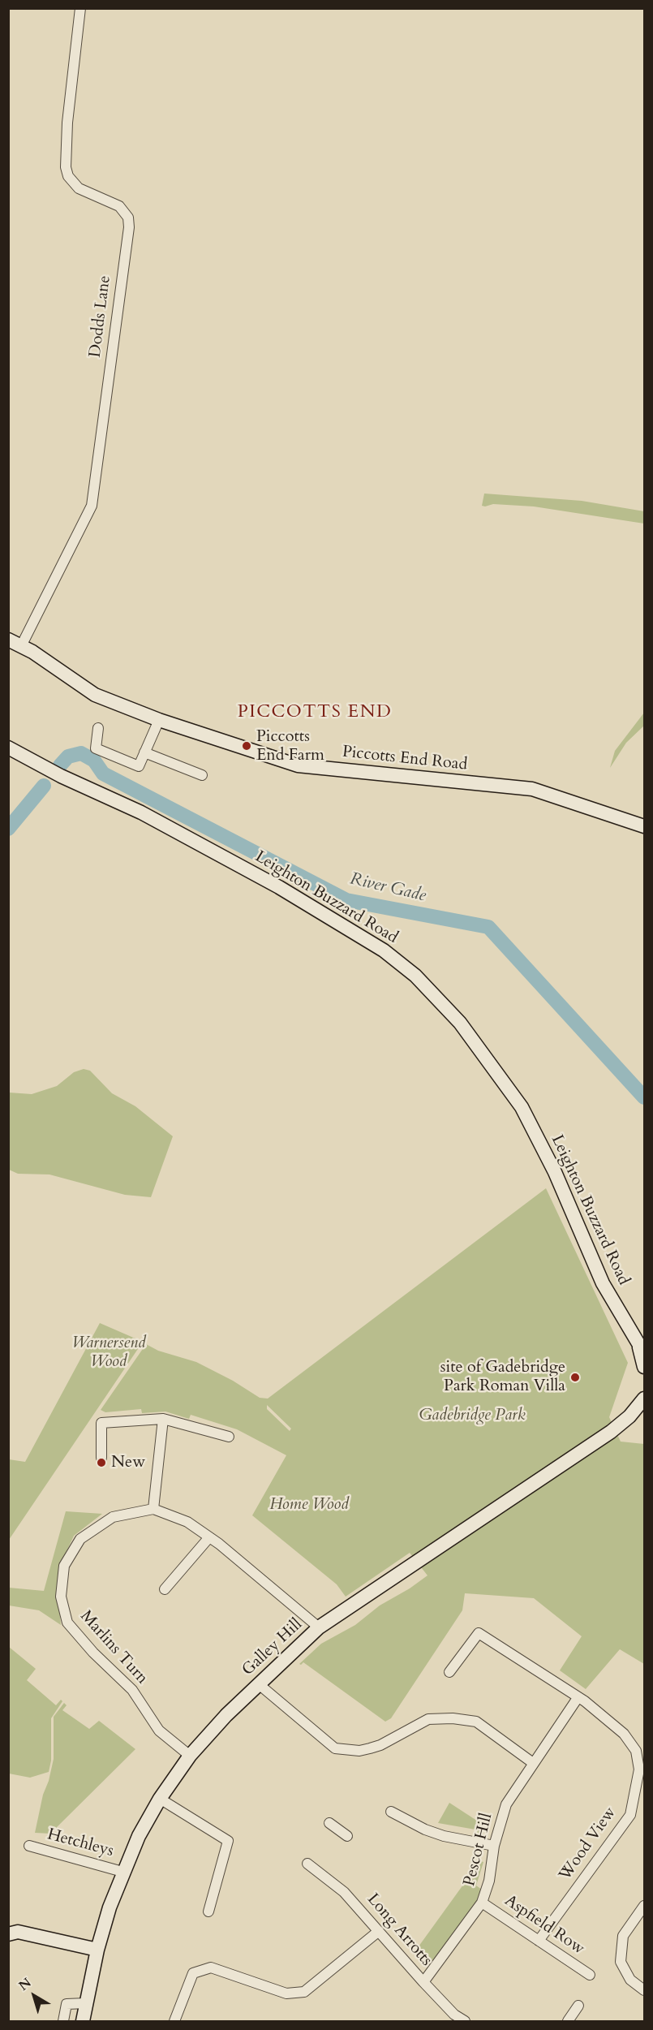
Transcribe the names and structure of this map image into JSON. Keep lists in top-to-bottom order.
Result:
{
  "streets": {
    "street": [
      "Dodds Lane",
      "Piccotts End Road",
      "Leighton Buzzard Road",
      "Marlins Turn",
      "Galley Hill",
      "Hetchleys",
      "Wood View",
      "Pescot Hill",
      "Aspfield Row",
      "Long Arrotts"
    ]
  },
  "crossings": [
    ["Dodds Lane", "Piccotts End Road"],
    ["Marlins Turn", "Galley Hill"],
    ["Galley Hill", "Hetchleys"],
    ["Wood View", "Pescot Hill"],
    ["Wood View", "Aspfield Row"],
    ["Pescot Hill", "Aspfield Row"],
    ["Pescot Hill", "Long Arrotts"]
  ],
  "districts": ["PICCOTTS END"],
  "water": ["River Gade"],
  "parks": ["Warnersend Wood", "Gadebridge Park", "Home Wood"],
  "places": ["Piccotts End Farm", "site of Gadebridge Park Roman Villa", "New"],
  "north": "top left"
}
